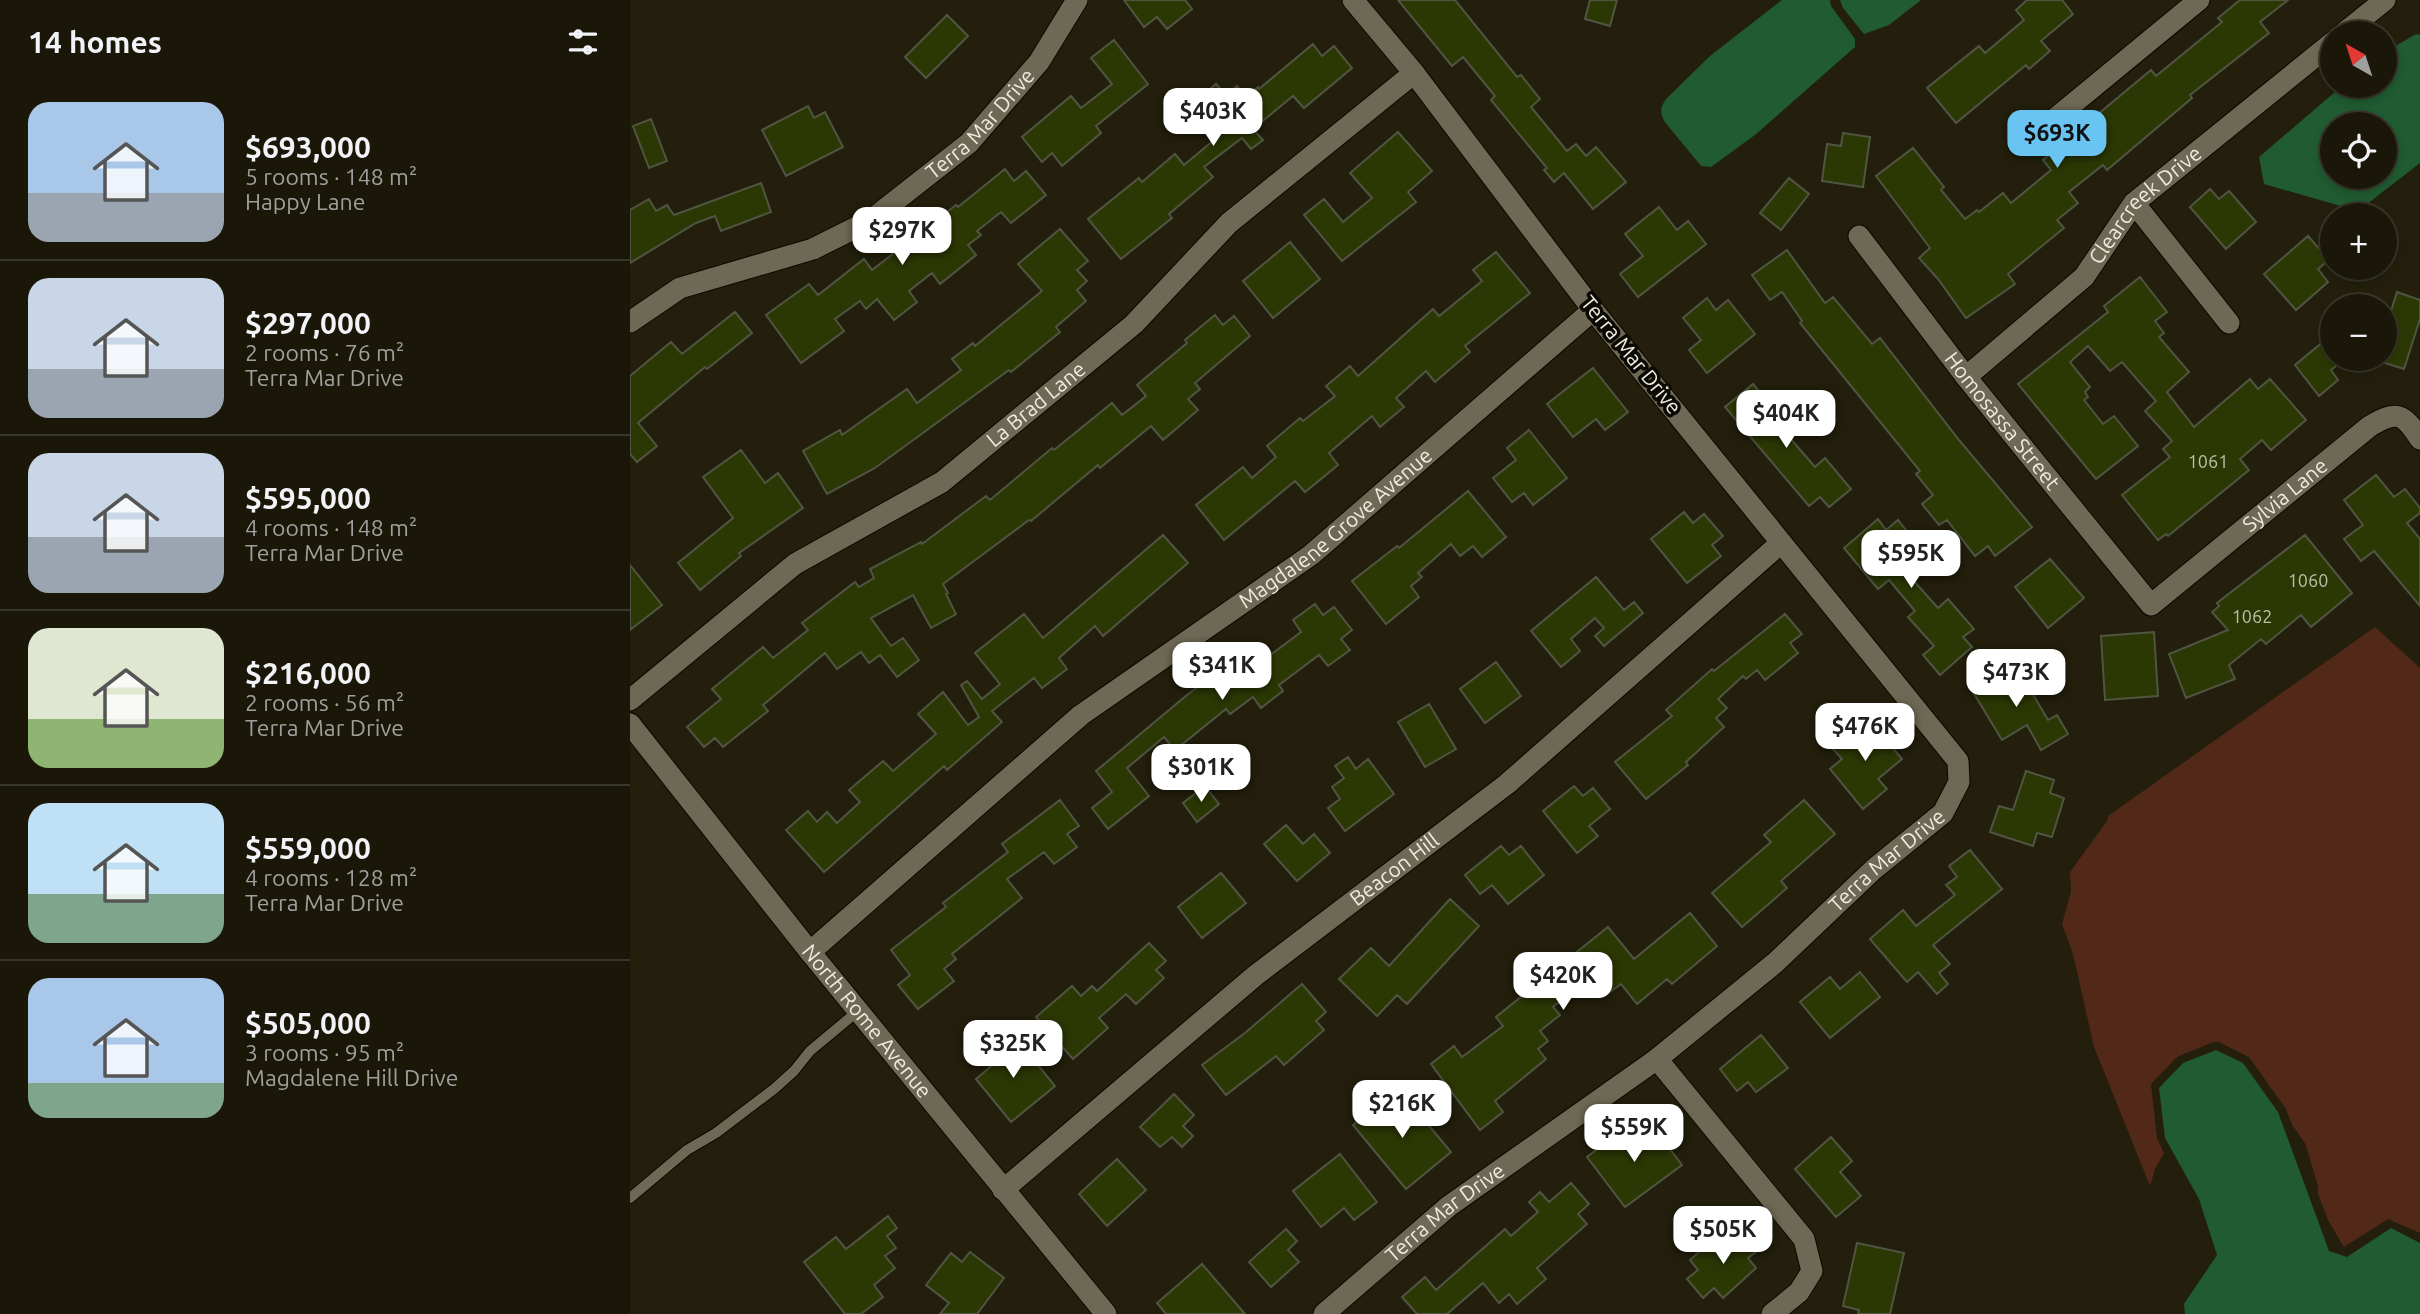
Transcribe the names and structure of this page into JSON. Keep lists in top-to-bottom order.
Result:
{
  "streets": {
    "street": [
      "Terra Mar Drive",
      "Clearcreek Drive",
      "La Brad Lane",
      "Homosassa Street",
      "Sylvia Lane",
      "Magdalene Grove Avenue",
      "Beacon Hill",
      "North Rome Avenue"
    ]
  },
  "crossings": [
    ["Terra Mar Drive", "La Brad Lane"],
    ["Terra Mar Drive", "Magdalene Grove Avenue"],
    ["Terra Mar Drive", "Beacon Hill"],
    ["Clearcreek Drive", "Homosassa Street"],
    ["Homosassa Street", "Sylvia Lane"],
    ["Magdalene Grove Avenue", "North Rome Avenue"],
    ["Beacon Hill", "North Rome Avenue"]
  ],
  "house_numbers": ["1061", "1060", "1062"],
  "north": "top left",
  "page": {
    "heading": "14 homes",
    "map_buttons": ["+", "−"],
    "list": [
      {
        "name": "$693,000",
        "note": "5 rooms · 148 m² · Happy Lane"
      },
      {
        "name": "$297,000",
        "note": "2 rooms · 76 m² · Terra Mar Drive"
      },
      {
        "name": "$595,000",
        "note": "4 rooms · 148 m² · Terra Mar Drive"
      },
      {
        "name": "$216,000",
        "note": "2 rooms · 56 m² · Terra Mar Drive"
      },
      {
        "name": "$559,000",
        "note": "4 rooms · 128 m² · Terra Mar Drive"
      },
      {
        "name": "$505,000",
        "note": "3 rooms · 95 m² · Magdalene Hill Drive"
      }
    ],
    "price": [
      "$403K",
      "$693K",
      "$297K",
      "$404K",
      "$595K",
      "$341K",
      "$473K",
      "$476K",
      "$301K",
      "$420K",
      "$325K",
      "$216K",
      "$559K",
      "$505K"
    ]
  }
}
